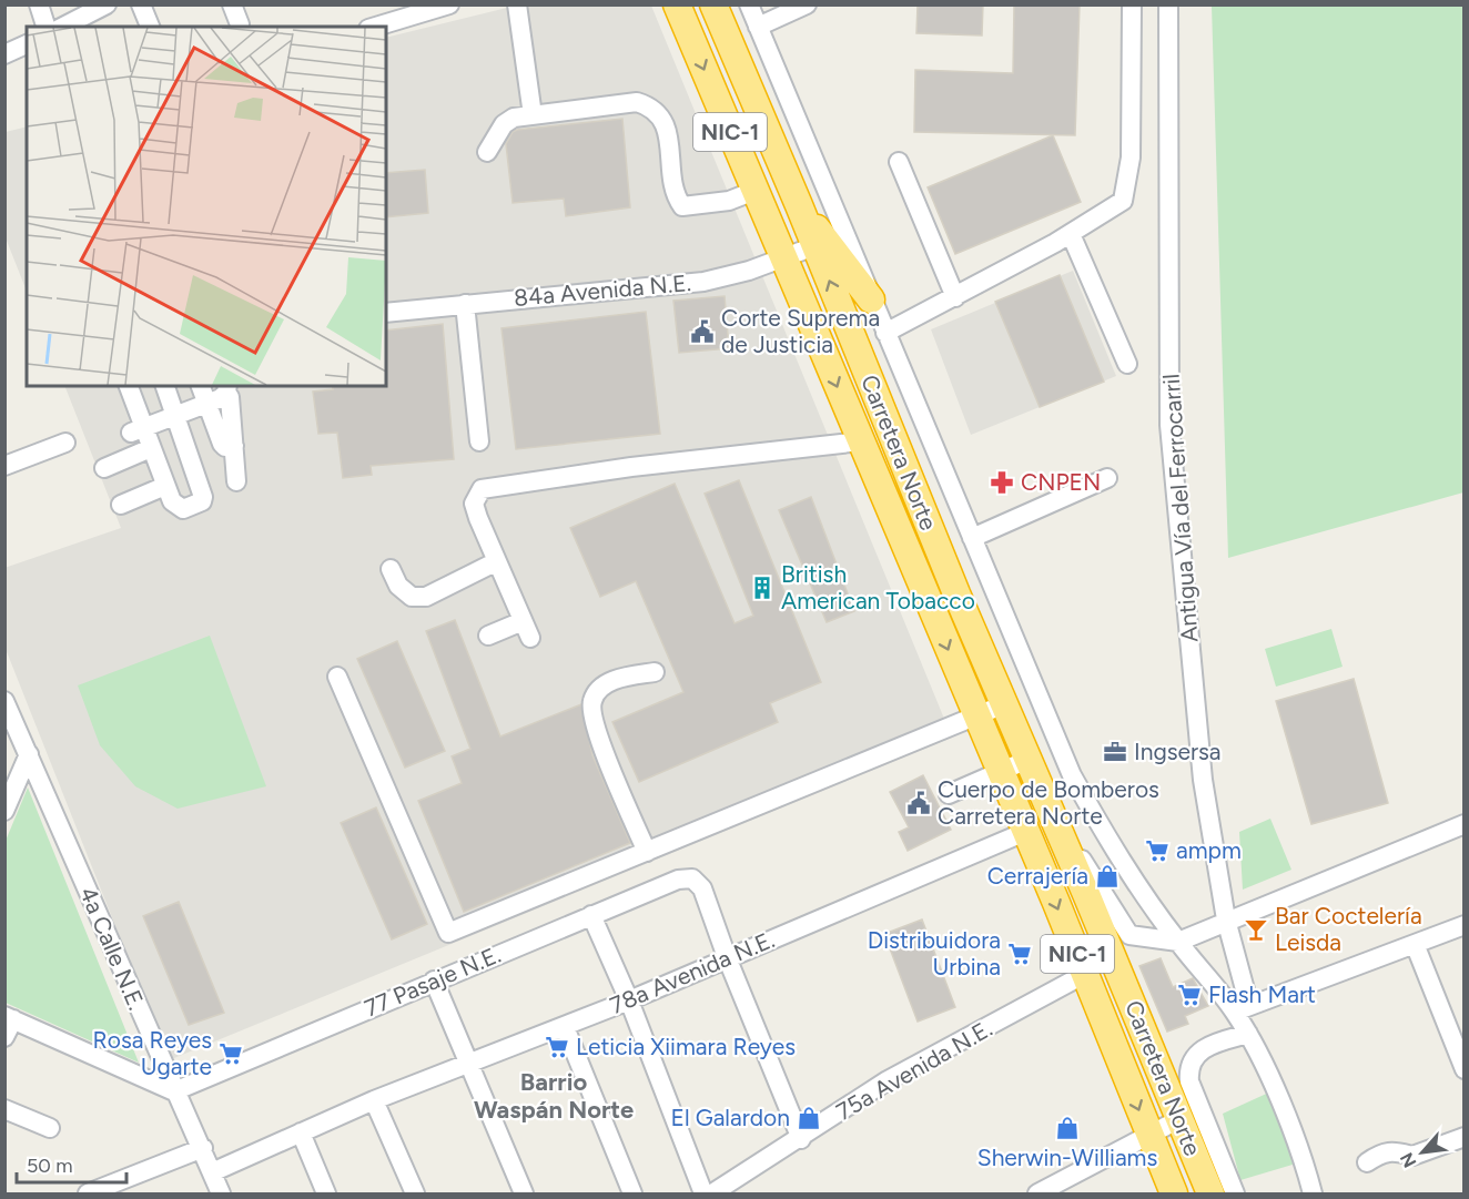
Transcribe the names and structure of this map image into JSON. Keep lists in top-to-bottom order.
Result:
{
  "streets": {
    "highway": ["NIC-1", "Carretera Norte"],
    "street": [
      "84a Avenida N.E.",
      "Antigua Vía del Ferrocarril",
      "4a Calle N.E.",
      "78a Avenida N.E.",
      "77 Pasaje N.E.",
      "75a Avenida N.E."
    ]
  },
  "crossings": [
    ["84a Avenida N.E.", "Carretera Norte"],
    ["Carretera Norte", "78a Avenida N.E."],
    ["Carretera Norte", "75a Avenida N.E."],
    ["4a Calle N.E.", "78a Avenida N.E."],
    ["4a Calle N.E.", "77 Pasaje N.E."],
    ["78a Avenida N.E.", "77 Pasaje N.E."]
  ],
  "districts": ["Barrio Waspán Norte"],
  "places": {
    "public building": ["Corte Suprema de Justicia", "Cuerpo de Bomberos Carretera Norte"],
    "pharmacy": ["CNPEN"],
    "building": ["British American Tobacco"],
    "office": ["Ingsersa"],
    "supermarket": [
      "ampm",
      "Distribuidora Urbina",
      "Flash Mart",
      "Leticia Xiimara Reyes",
      "Rosa Reyes Ugarte"
    ],
    "shop": ["Cerrajería", "El Galardon", "Sherwin-Williams"],
    "bar": ["Bar Coctelería Leisda"]
  },
  "scale_bar": "50 m",
  "north": "bottom left"
}
